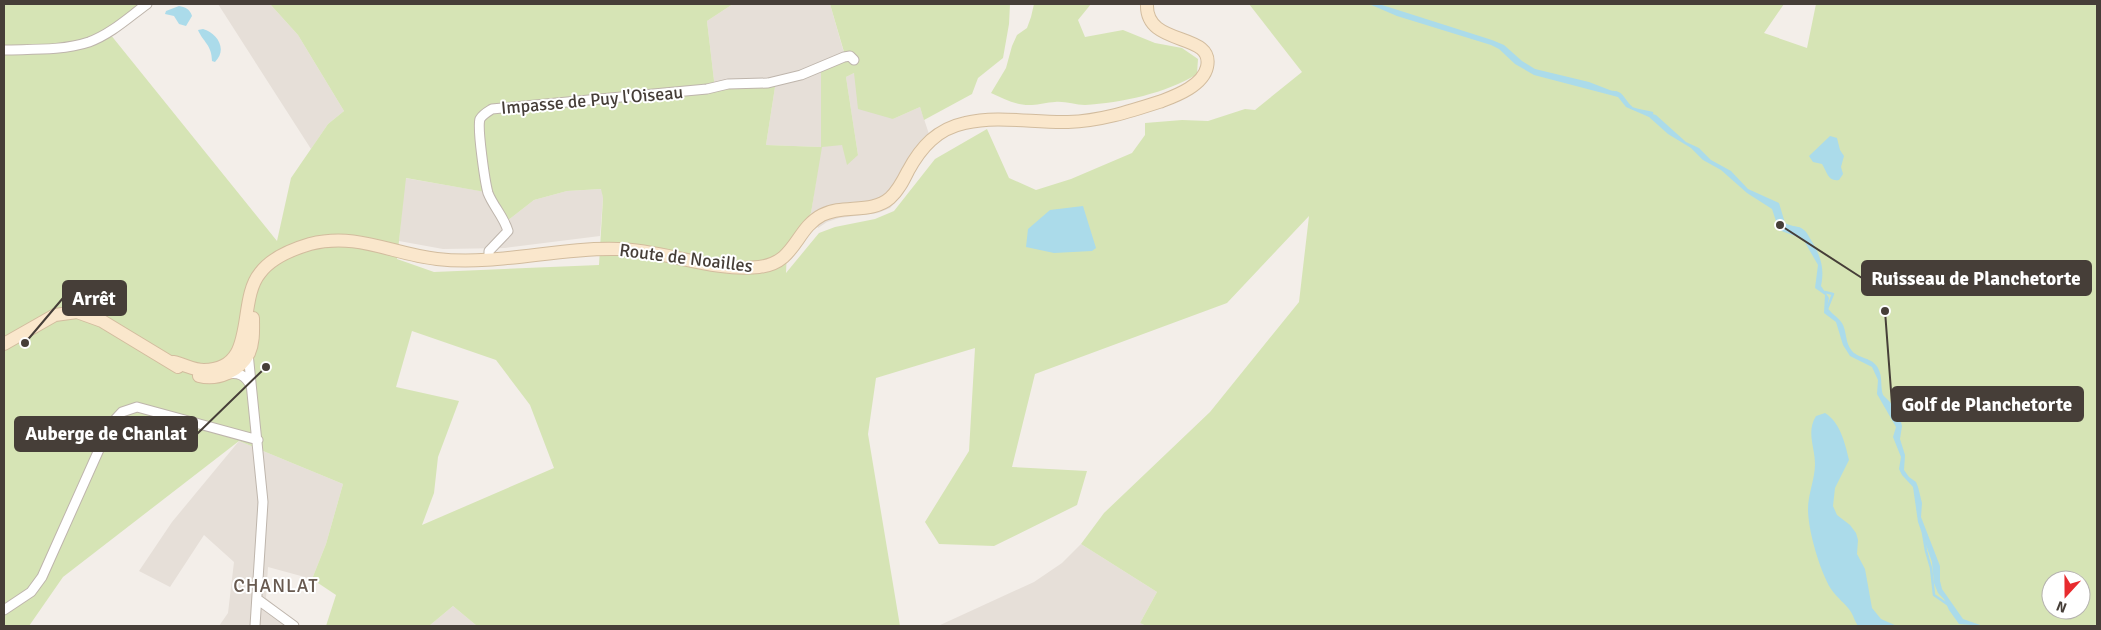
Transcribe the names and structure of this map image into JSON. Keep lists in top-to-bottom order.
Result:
{
  "streets": {
    "main road": ["Route de Noailles"],
    "street": ["Impasse de Puy l'Oiseau"]
  },
  "crossings": [
    ["Impasse de Puy l'Oiseau", "Route de Noailles"]
  ],
  "districts": ["CHANLAT"],
  "places": [
    "Ruisseau de Planchetorte",
    "Golf de Planchetorte",
    "Arrêt",
    "Auberge de Chanlat"
  ],
  "north": "bottom"
}
